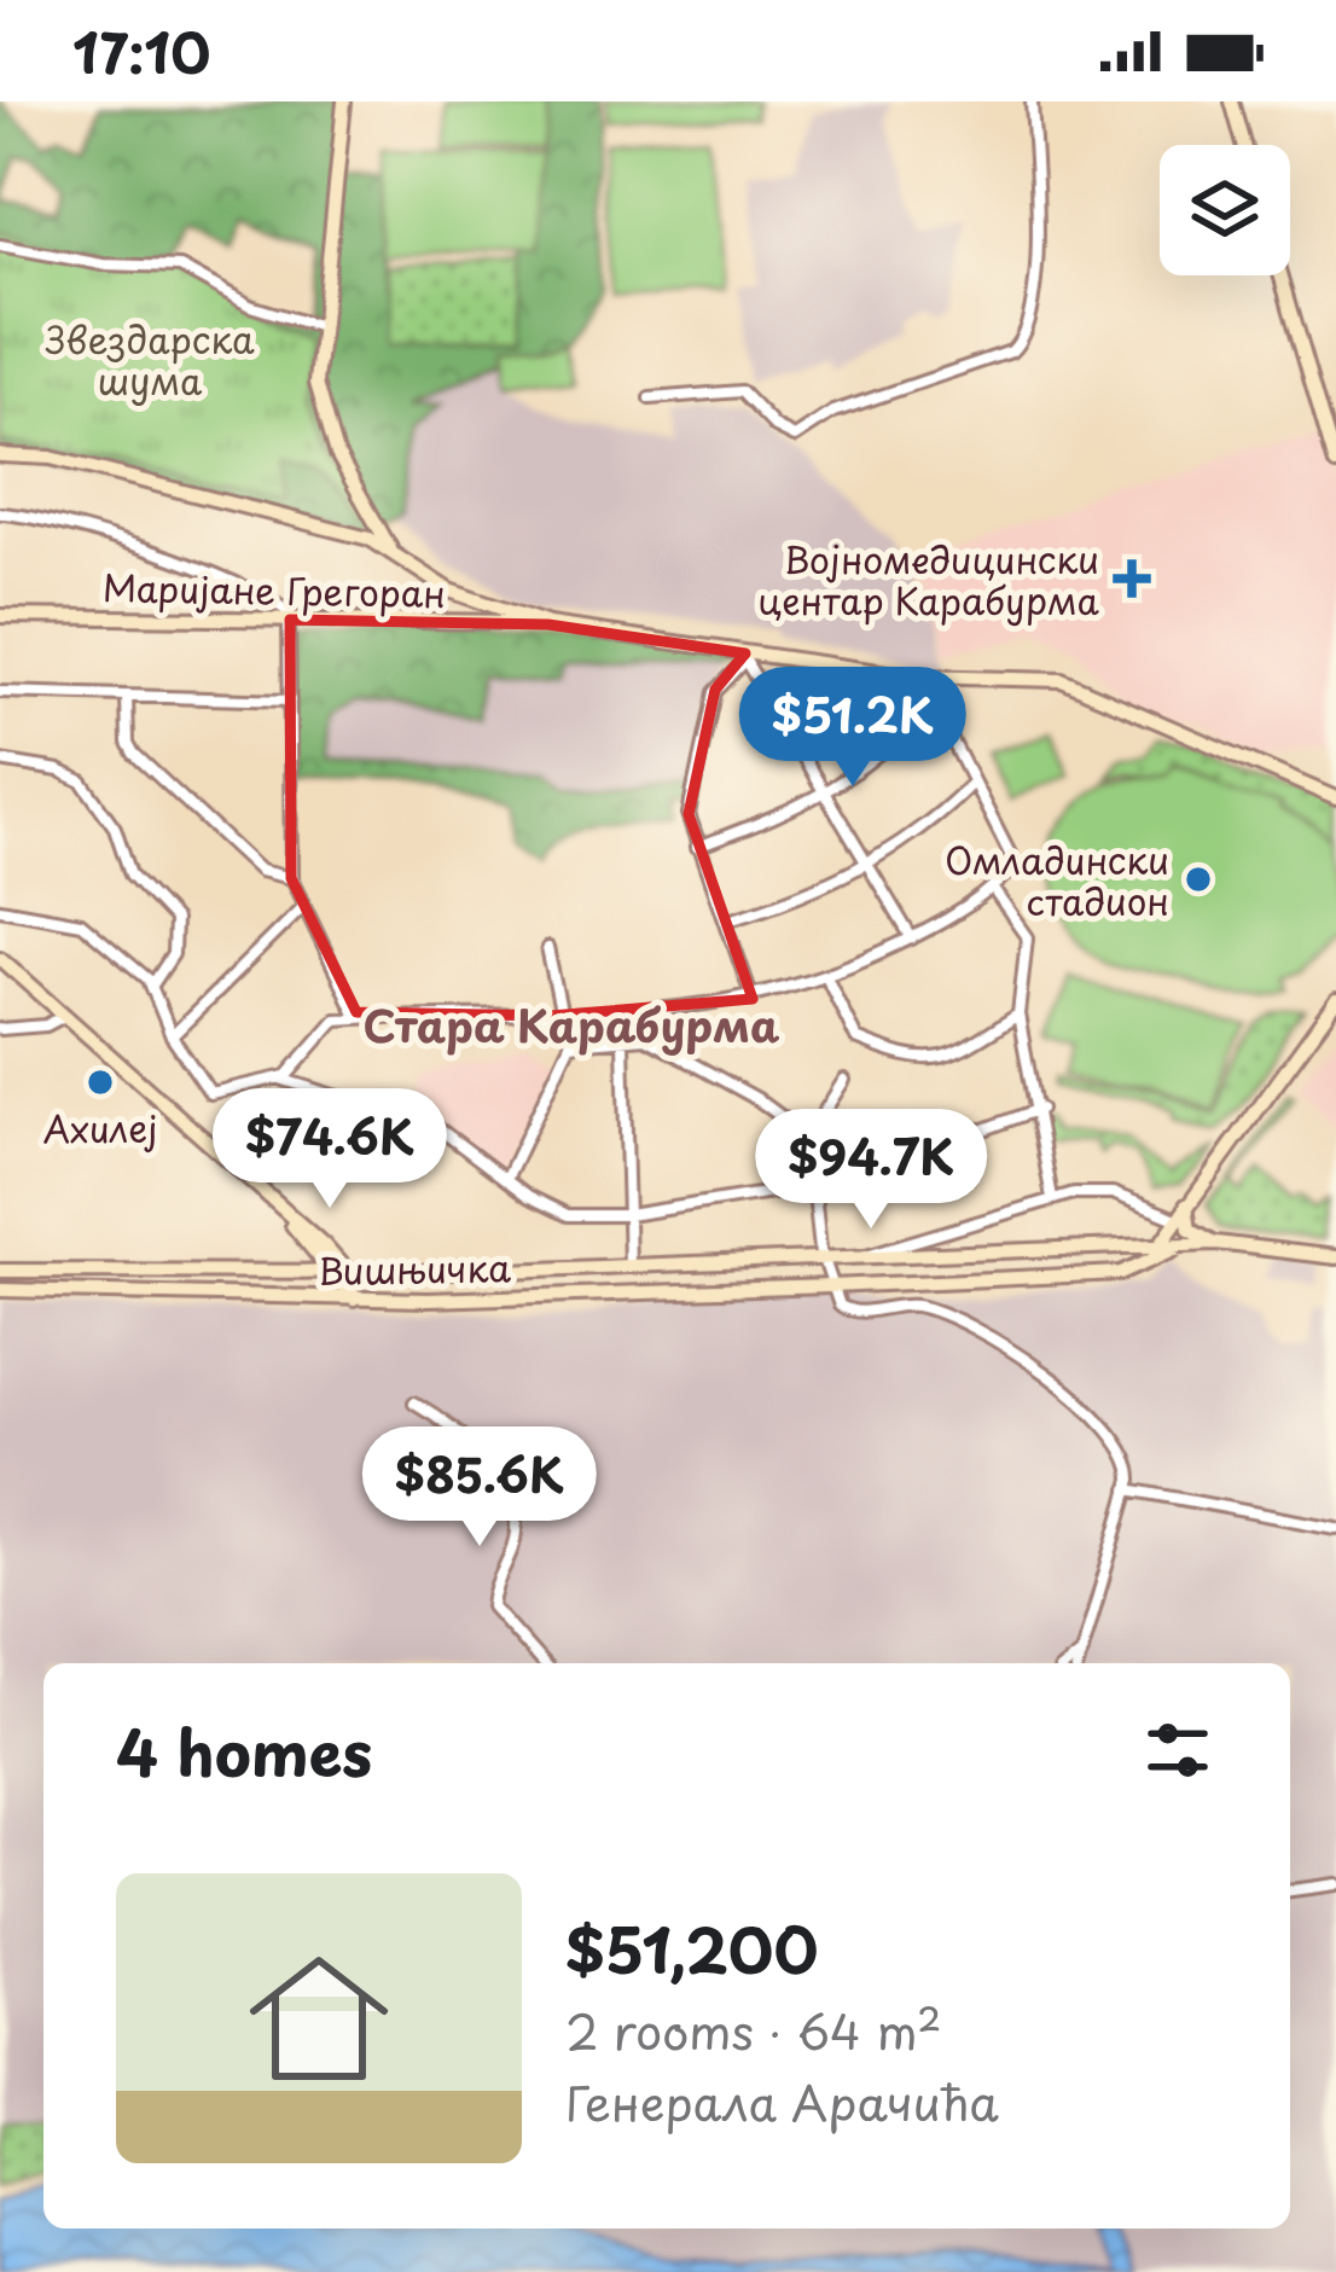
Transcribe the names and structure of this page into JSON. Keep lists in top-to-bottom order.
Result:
{
  "streets": {
    "main road": ["Маријане Грегоран", "Вишњичка"]
  },
  "districts": ["Стара Карабурма"],
  "parks": ["Звездарска шума"],
  "places": {
    "health": ["Војномедицински центар Карабурма"],
    "other": ["Омладински стадион", "Ахилеј"]
  },
  "page": {
    "status": "17:10",
    "price": [
      "$51.2K",
      "$74.6K",
      "$94.7K",
      "$85.6K"
    ],
    "heading": "4 homes",
    "list": [
      {
        "name": "$51,200",
        "note": "2 rooms · 64 m² · Генерала Арачића"
      }
    ]
  }
}
